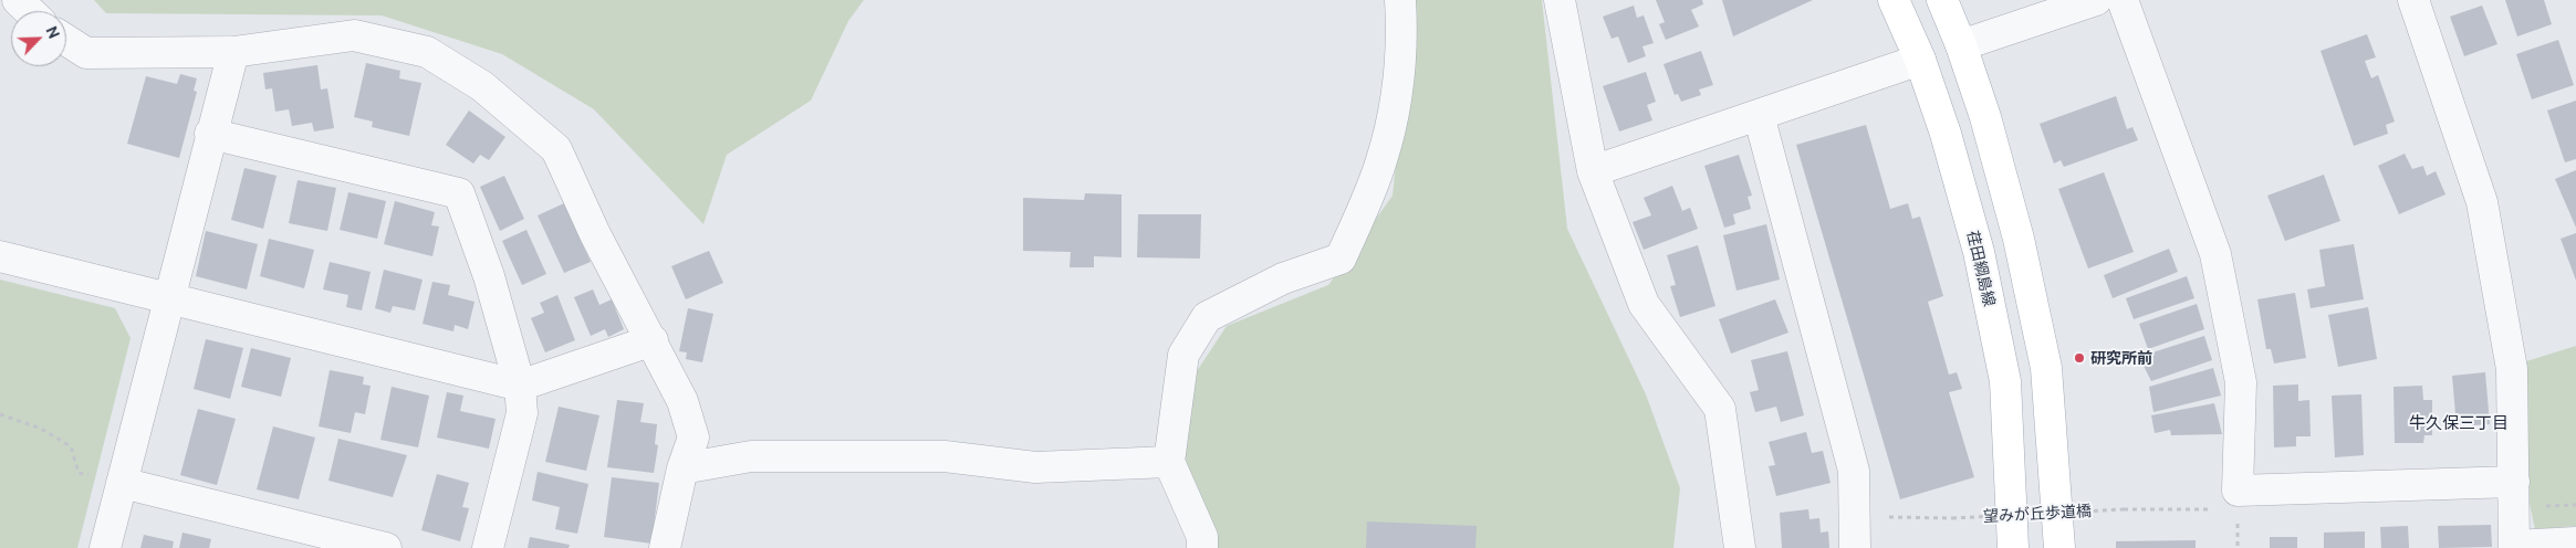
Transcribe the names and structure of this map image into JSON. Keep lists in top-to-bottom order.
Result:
{
  "streets": {
    "main road": ["荏田綱島線"],
    "path": ["望みが丘歩道橋"]
  },
  "districts": ["牛久保三丁目"],
  "places": ["研究所前"],
  "north": "top right"
}
